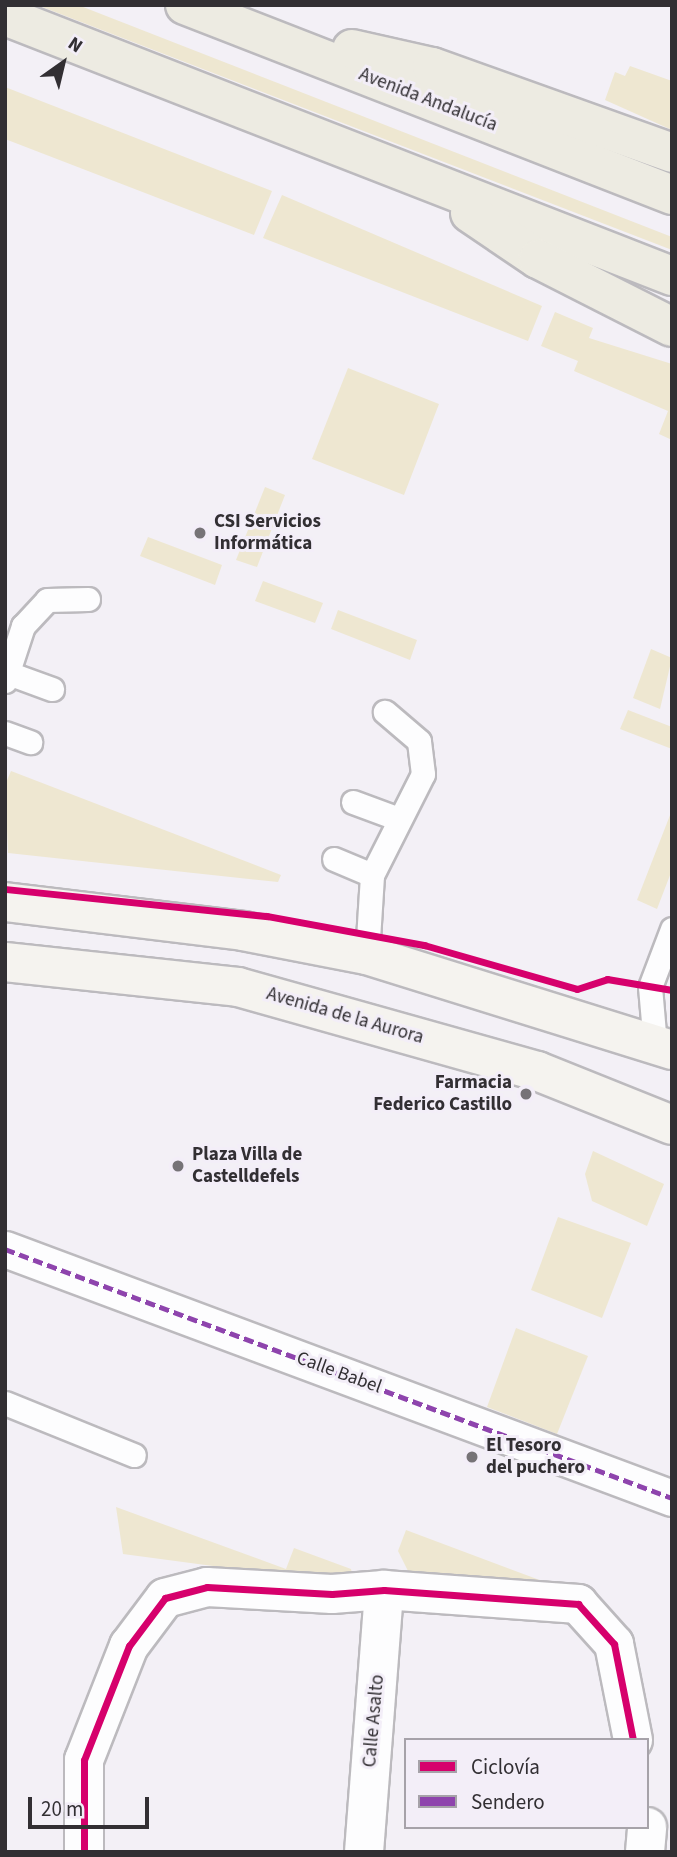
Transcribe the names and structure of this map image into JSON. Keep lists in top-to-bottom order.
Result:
{
  "streets": {
    "main road": ["Avenida Andalucía", "Avenida de la Aurora"],
    "street": ["Calle Babel", "Calle Asalto"]
  },
  "places": [
    "CSI Servicios Informática",
    "Farmacia Federico Castillo",
    "Plaza Villa de Castelldefels",
    "El Tesoro del puchero"
  ],
  "legend": ["Ciclovía", "Sendero"],
  "scale_bar": "20 m",
  "north": "top right"
}
